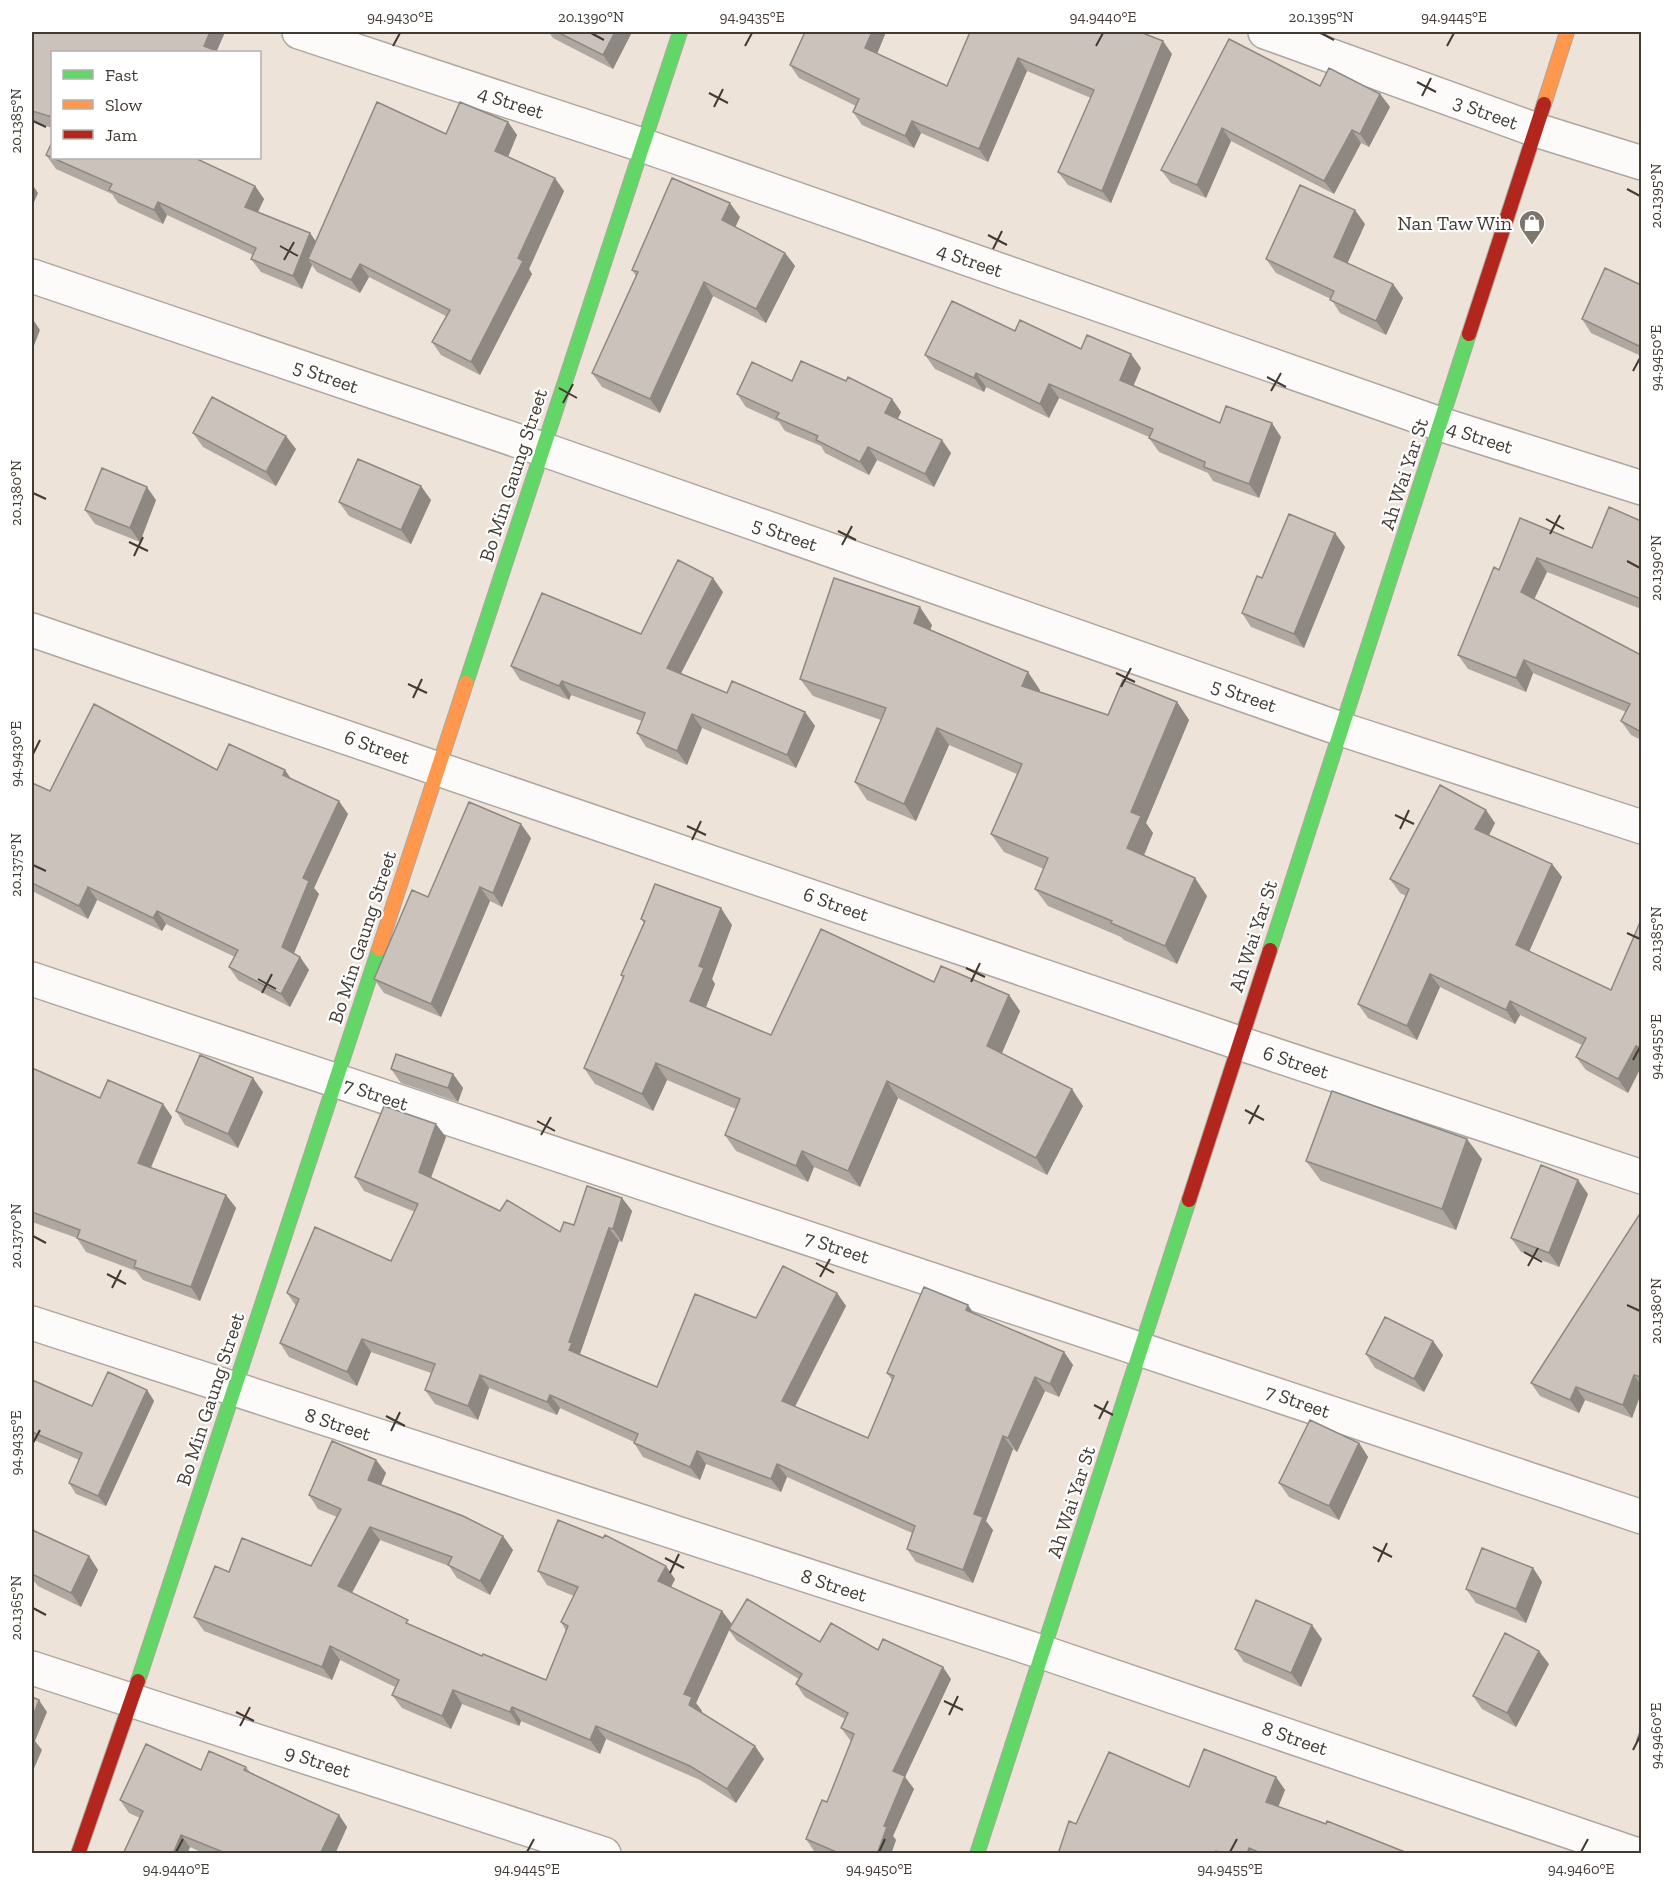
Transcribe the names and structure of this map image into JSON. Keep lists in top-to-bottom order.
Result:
{
  "streets": {
    "street": [
      "4 Street",
      "3 Street",
      "5 Street",
      "Ah Wai Yar St",
      "Bo Min Gaung Street",
      "6 Street",
      "7 Street",
      "8 Street",
      "9 Street"
    ]
  },
  "crossings": [
    ["4 Street", "Ah Wai Yar St"],
    ["4 Street", "Bo Min Gaung Street"],
    ["3 Street", "Ah Wai Yar St"],
    ["5 Street", "Ah Wai Yar St"],
    ["5 Street", "Bo Min Gaung Street"],
    ["Ah Wai Yar St", "6 Street"],
    ["Ah Wai Yar St", "7 Street"],
    ["Ah Wai Yar St", "8 Street"],
    ["Bo Min Gaung Street", "6 Street"],
    ["Bo Min Gaung Street", "7 Street"],
    ["Bo Min Gaung Street", "8 Street"],
    ["Bo Min Gaung Street", "9 Street"]
  ],
  "places": {
    "shop": ["Nan Taw Win"]
  },
  "legend": ["Fast", "Slow", "Jam"],
  "coordinates": [
    "94.9430°E",
    "20.1390°N",
    "94.9435°E",
    "94.9440°E",
    "20.1395°N",
    "94.9445°E",
    "20.1385°N",
    "94.9450°E",
    "20.1380°N",
    "20.1375°N",
    "94.9455°E",
    "20.1370°N",
    "20.1365°N",
    "94.9460°E"
  ]
}
